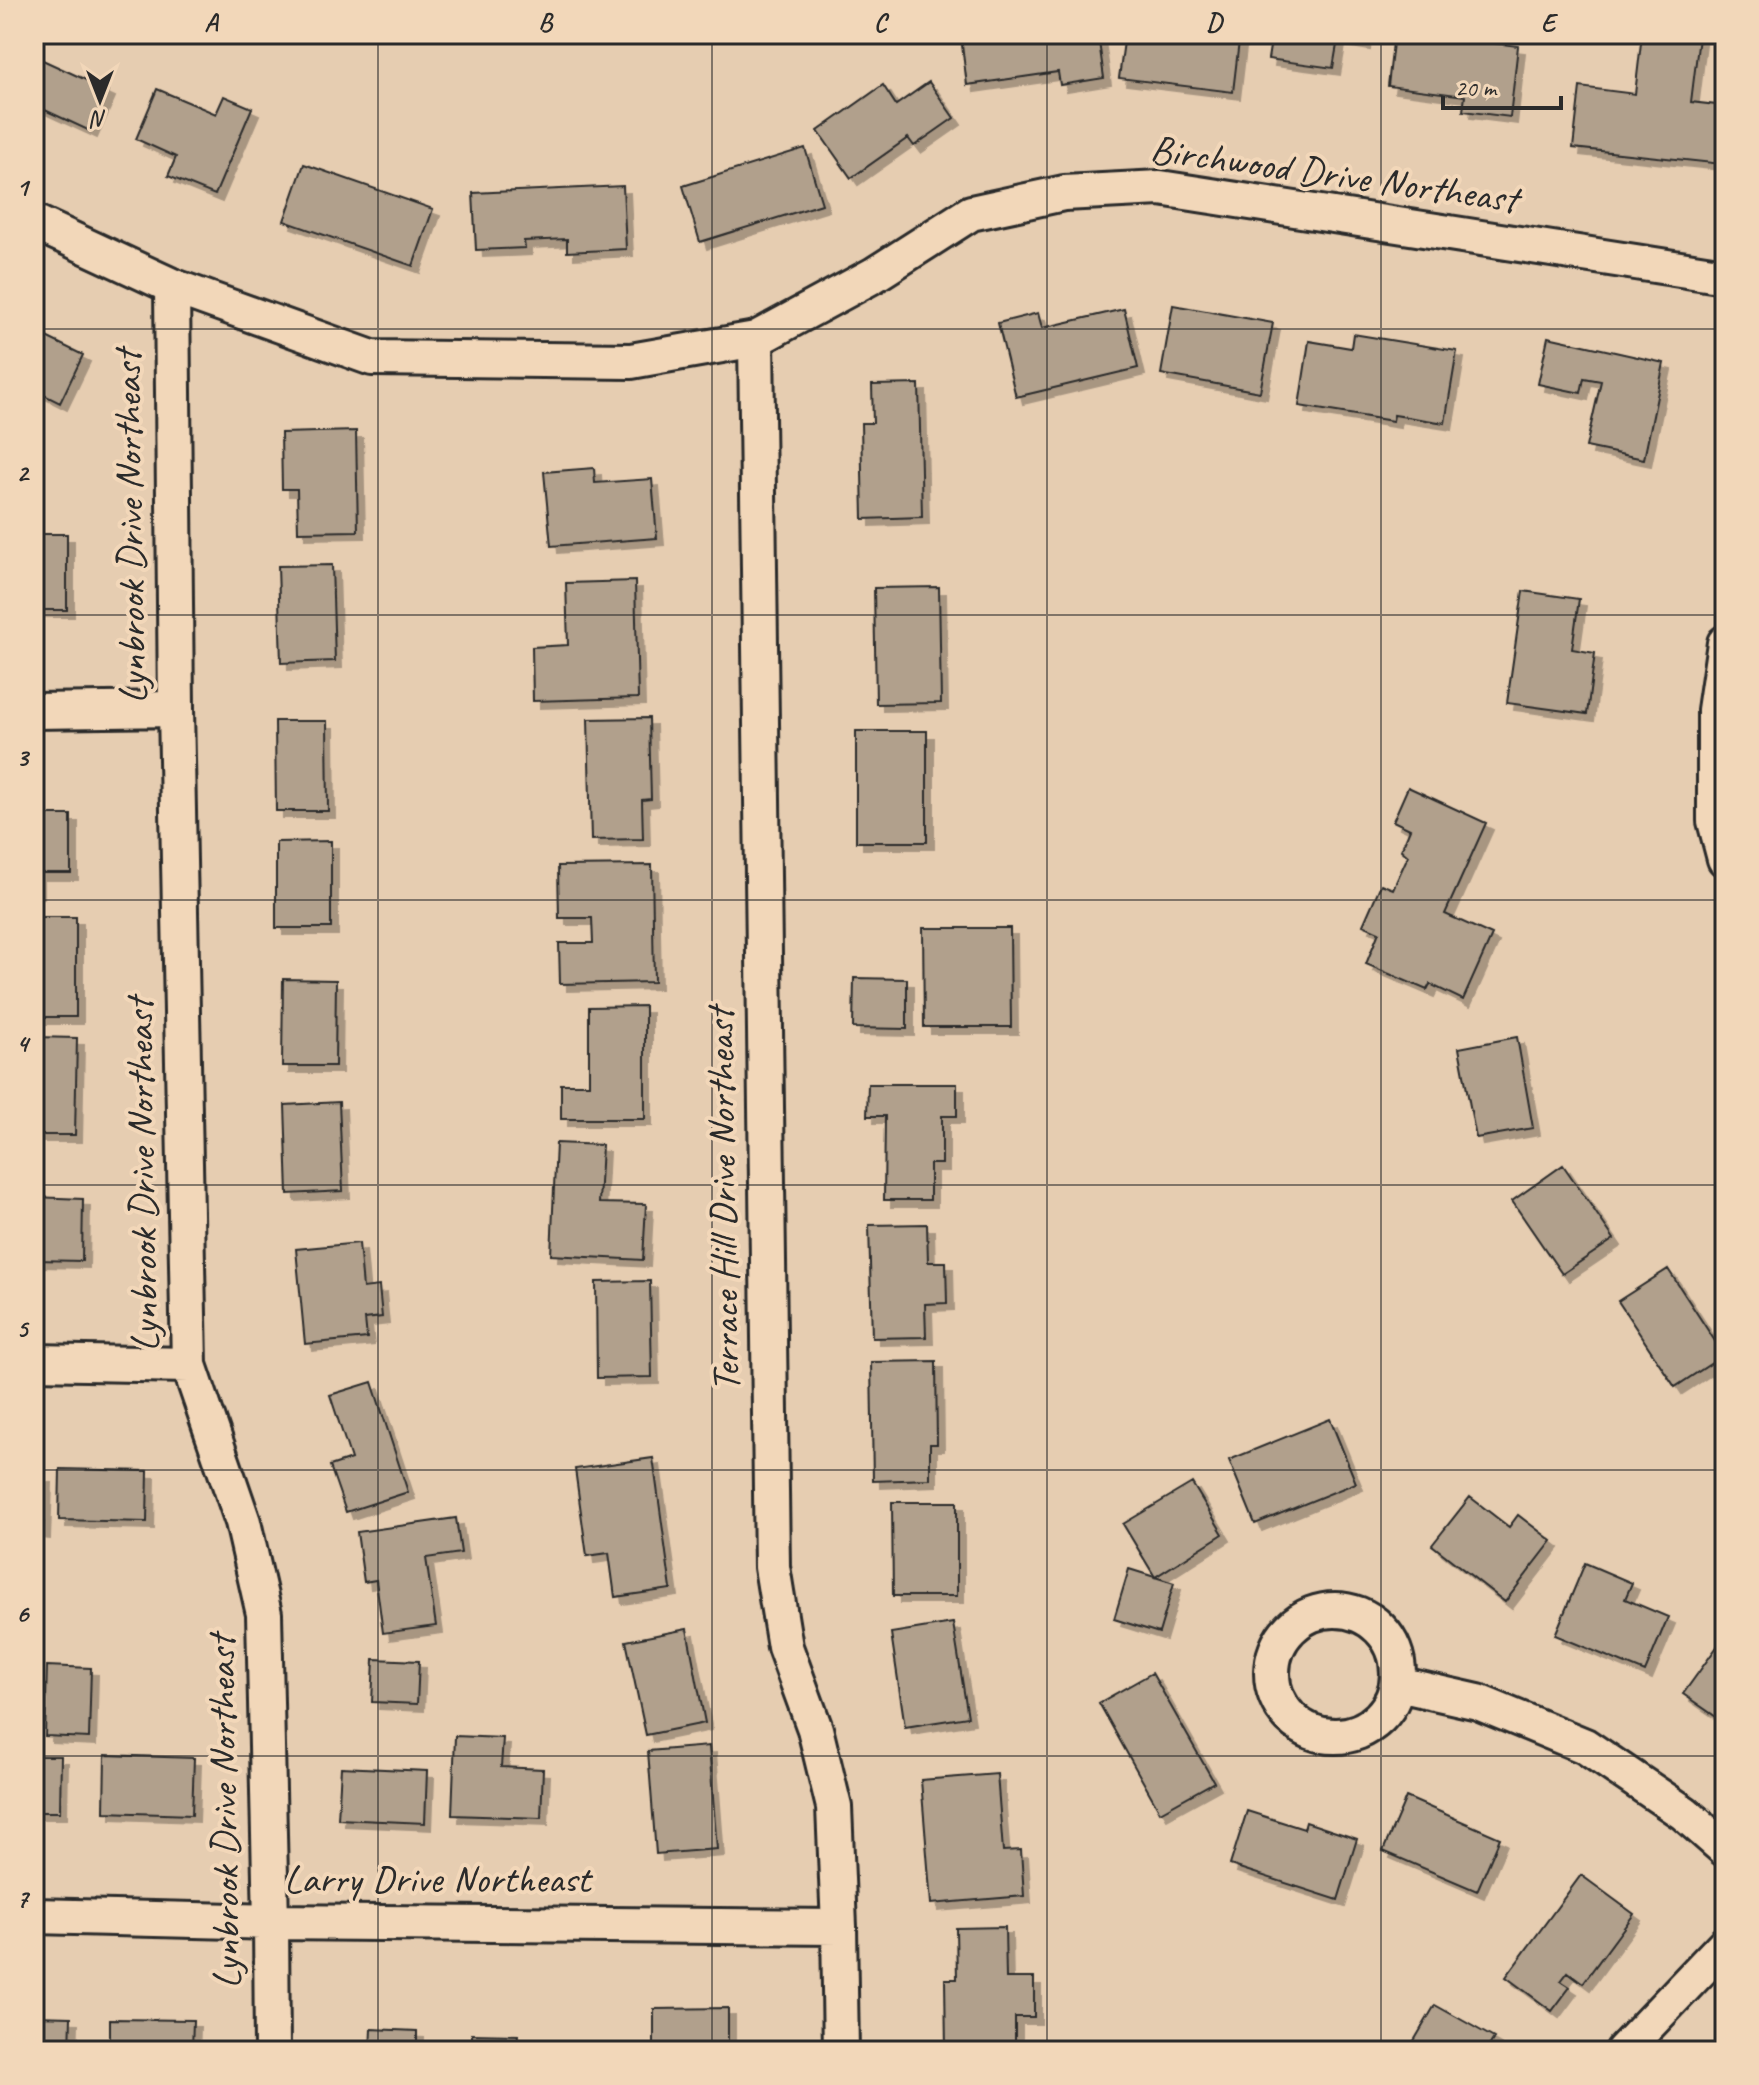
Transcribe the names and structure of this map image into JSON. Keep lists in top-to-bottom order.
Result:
{
  "streets": {
    "street": [
      "Birchwood Drive Northeast",
      "Lynbrook Drive Northeast",
      "Terrace Hill Drive Northeast",
      "Larry Drive Northeast"
    ]
  },
  "crossings": [
    ["Birchwood Drive Northeast", "Lynbrook Drive Northeast"],
    ["Birchwood Drive Northeast", "Terrace Hill Drive Northeast"],
    ["Lynbrook Drive Northeast", "Larry Drive Northeast"],
    ["Terrace Hill Drive Northeast", "Larry Drive Northeast"]
  ],
  "scale_bar": "20 m",
  "north": "bottom",
  "grid": {
    "columns": [
      "A",
      "B",
      "C",
      "D",
      "E"
    ],
    "rows": [
      "1",
      "2",
      "3",
      "4",
      "5",
      "6",
      "7"
    ]
  }
}
